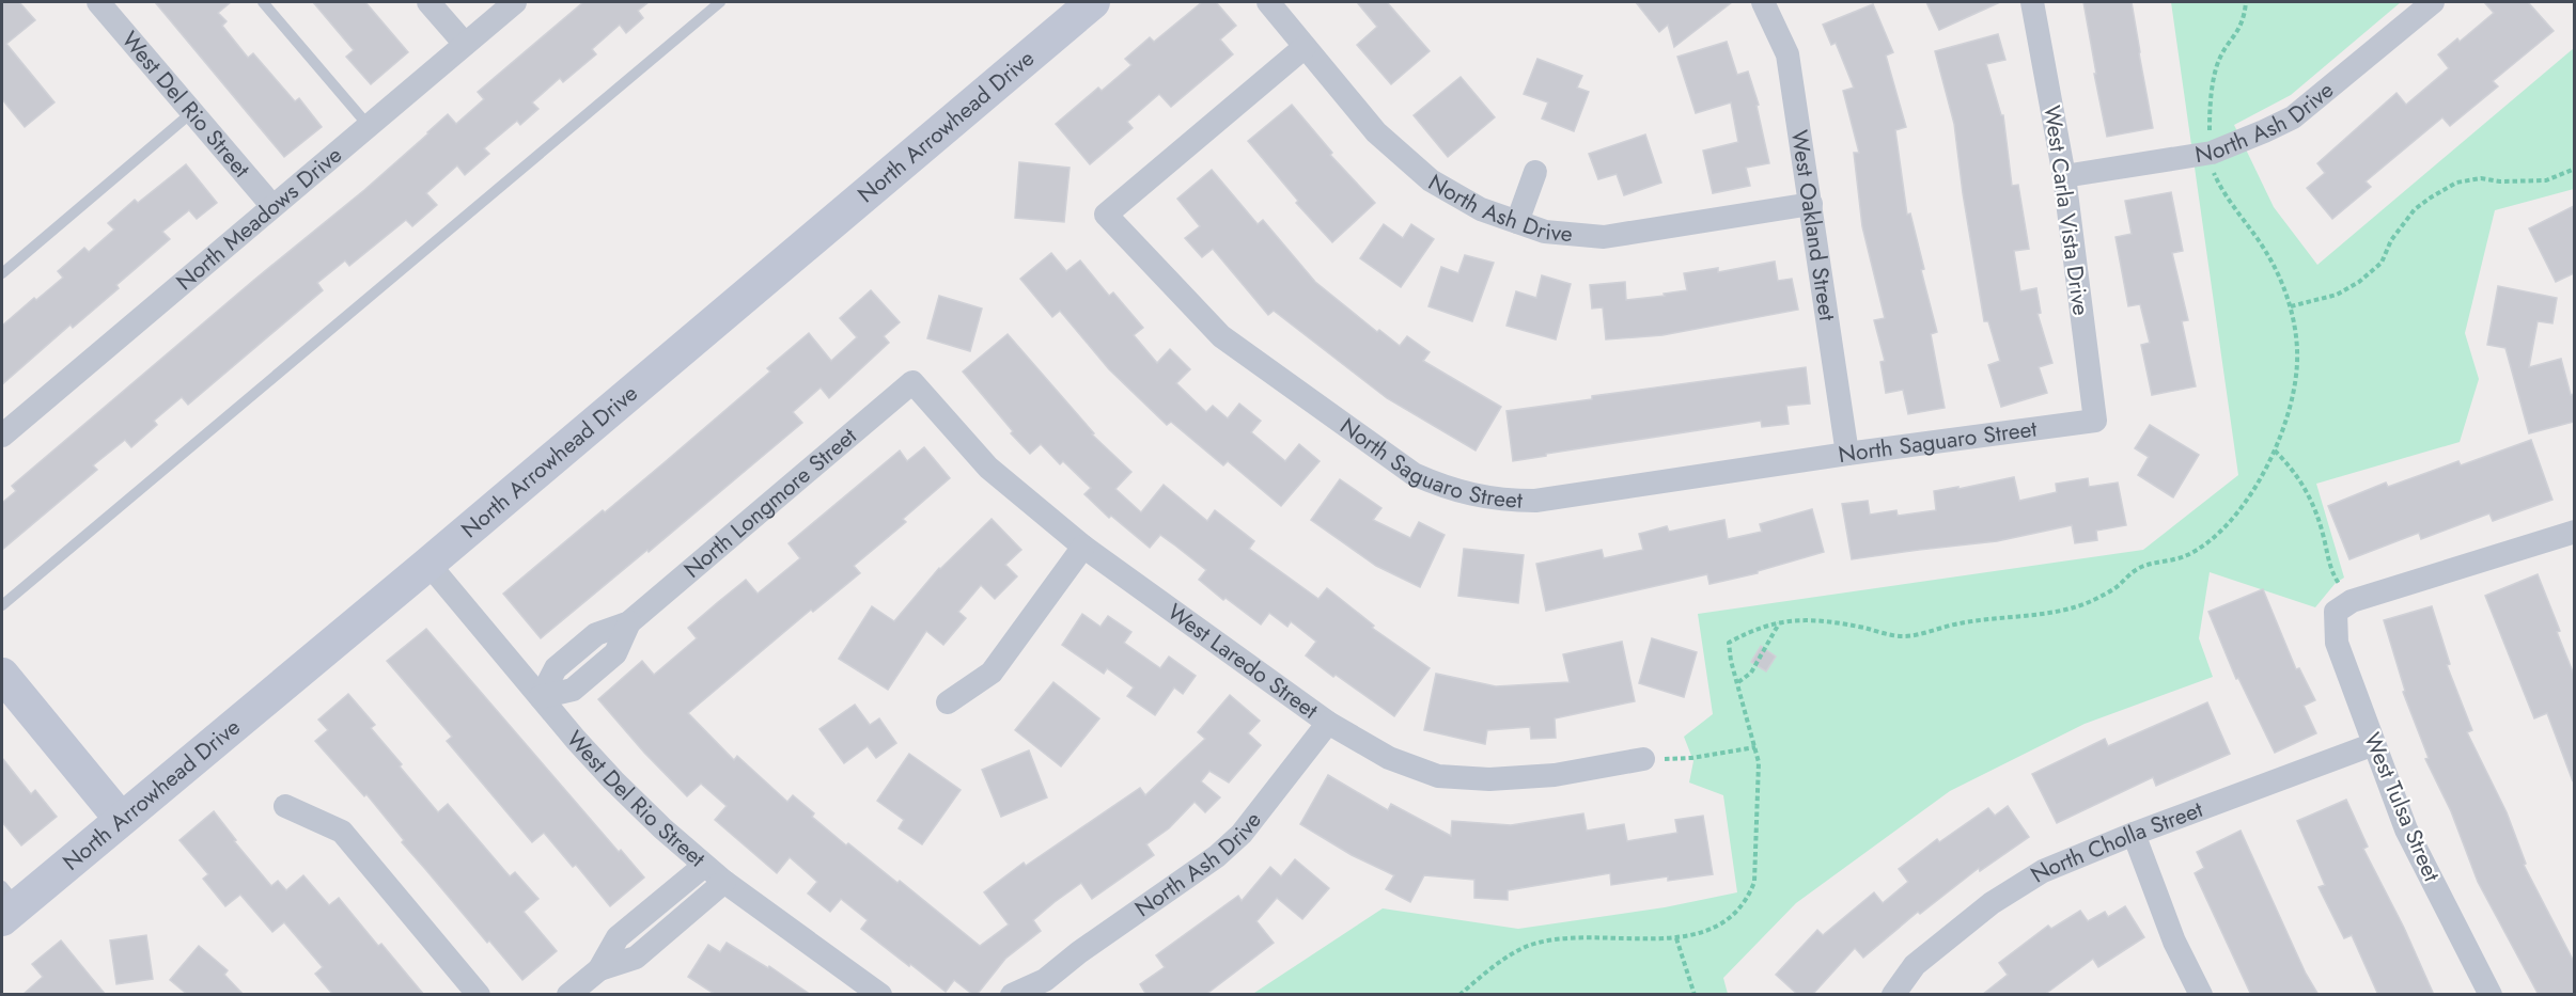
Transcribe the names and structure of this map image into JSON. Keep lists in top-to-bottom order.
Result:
{
  "streets": {
    "street": [
      "West Del Rio Street",
      "North Ash Drive",
      "North Arrowhead Drive",
      "West Carla Vista Drive",
      "North Meadows Drive",
      "West Oakland Street",
      "North Saguaro Street",
      "North Longmore Street",
      "West Laredo Street",
      "West Tulsa Street",
      "North Cholla Street"
    ]
  },
  "crossings": [
    ["West Del Rio Street", "North Arrowhead Drive"],
    ["West Del Rio Street", "North Meadows Drive"],
    ["West Del Rio Street", "North Longmore Street"],
    ["North Ash Drive", "West Carla Vista Drive"],
    ["North Ash Drive", "West Oakland Street"],
    ["North Ash Drive", "North Saguaro Street"],
    ["North Ash Drive", "West Laredo Street"],
    ["West Carla Vista Drive", "North Saguaro Street"],
    ["West Oakland Street", "North Saguaro Street"],
    ["North Longmore Street", "West Laredo Street"],
    ["West Tulsa Street", "North Cholla Street"]
  ]
}
